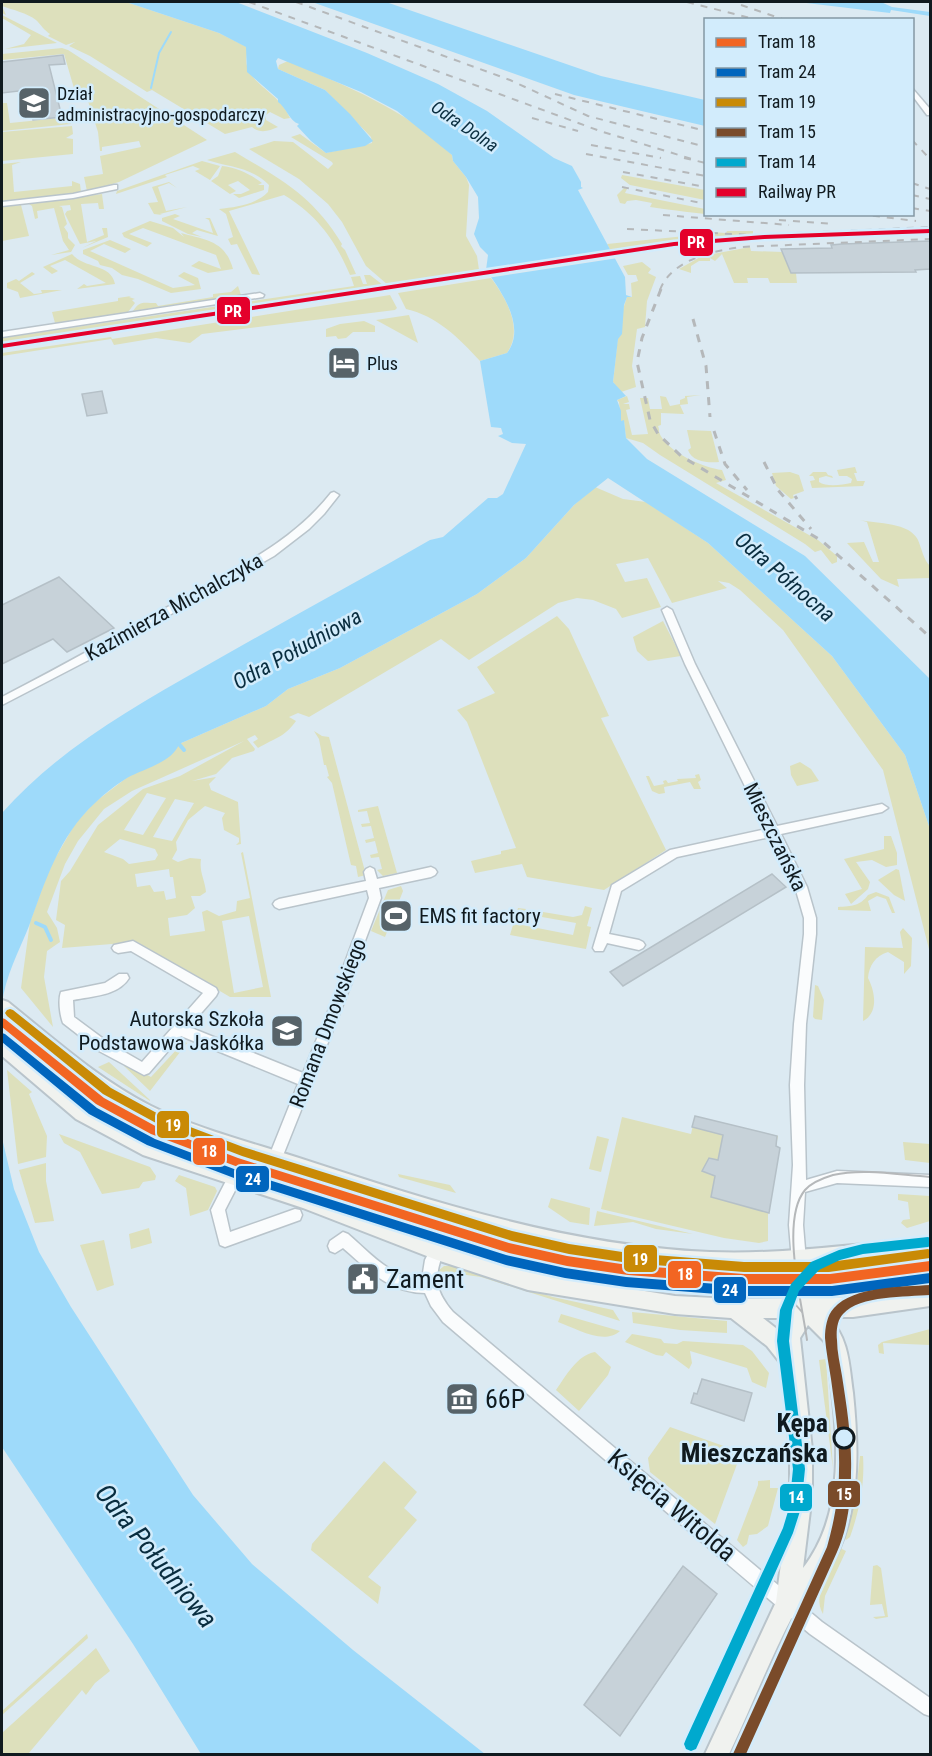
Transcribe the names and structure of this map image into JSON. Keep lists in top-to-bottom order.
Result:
{
  "streets": {
    "street": [
      "Kazimierza Michalczyka",
      "Mieszczańska",
      "Romana Dmowskiego",
      "Księcia Witolda"
    ]
  },
  "water": ["Odra Dolna", "Odra Północna", "Odra Południowa"],
  "places": {
    "school or university": ["Dział administracyjno-gospodarczy", "Autorska Szkoła Podstawowa Jaskółka"],
    "hotel": ["Plus"],
    "sports": ["EMS fit factory"],
    "public building": ["Zament"],
    "museum": ["66P"],
    "other": ["Kępa Mieszczańska"]
  },
  "lines": [
    "rail line PR",
    "tram line 19",
    "tram line 18",
    "tram line 24",
    "tram line 14",
    "tram line 15"
  ],
  "legend": [
    "Tram 18",
    "Tram 24",
    "Tram 19",
    "Tram 15",
    "Tram 14",
    "Railway PR"
  ]
}
